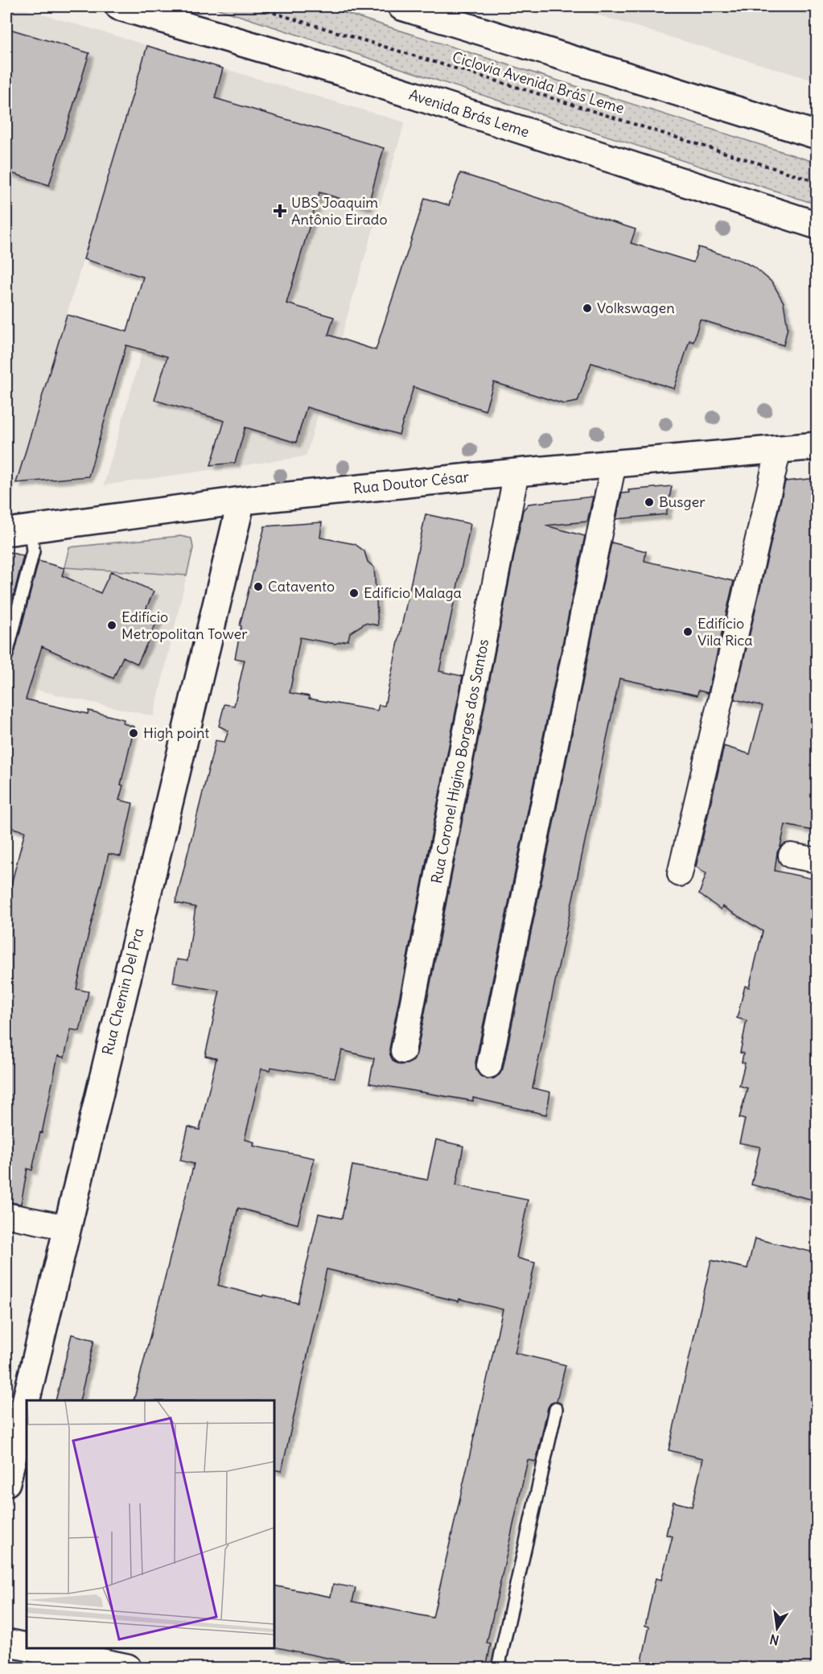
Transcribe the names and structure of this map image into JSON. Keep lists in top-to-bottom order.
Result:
{
  "streets": {
    "street": [
      "Avenida Brás Leme",
      "Rua Doutor César",
      "Rua Coronel Higino Borges dos Santos",
      "Rua Chemin Del Pra"
    ],
    "path": ["Ciclovia Avenida Brás Leme"]
  },
  "crossings": [
    ["Rua Doutor César", "Rua Coronel Higino Borges dos Santos"],
    ["Rua Doutor César", "Rua Chemin Del Pra"]
  ],
  "places": {
    "health": ["UBS Joaquim Antônio Eirado"],
    "other": [
      "Volkswagen",
      "Busger",
      "Catavento",
      "Edifício Malaga",
      "Edifício Metropolitan Tower",
      "Edifício Vila Rica",
      "High point"
    ]
  },
  "north": "bottom"
}
